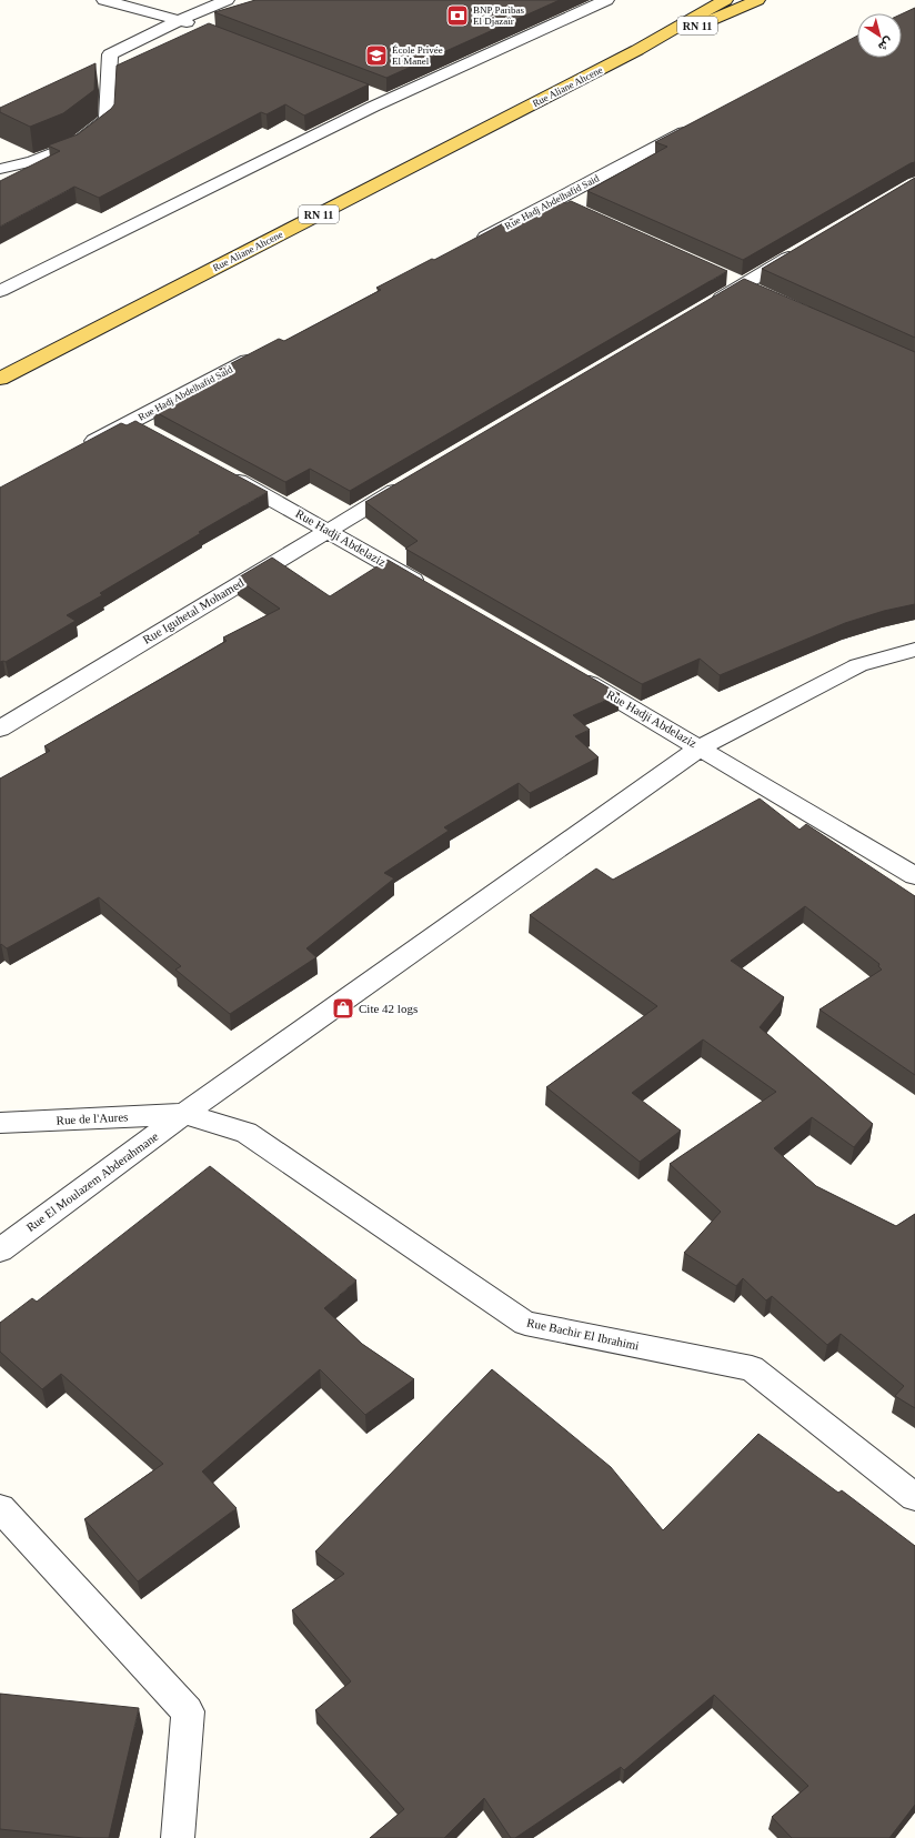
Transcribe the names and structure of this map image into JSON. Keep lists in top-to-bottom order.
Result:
{
  "streets": {
    "main road": ["RN 11", "Rue Aliane Ahcene"],
    "street": [
      "Rue Hadj Abdelhafid Said",
      "Rue Hadji Abdelaziz",
      "Rue Iguhetal Mohamed",
      "Rue de l'Aures",
      "Rue El Moulazem Abderahmane",
      "Rue Bachir El Ibrahimi"
    ]
  },
  "crossings": [
    ["Rue Hadji Abdelaziz", "Rue Iguhetal Mohamed"],
    ["Rue Hadji Abdelaziz", "Rue El Moulazem Abderahmane"],
    ["Rue de l'Aures", "Rue El Moulazem Abderahmane"],
    ["Rue de l'Aures", "Rue Bachir El Ibrahimi"],
    ["Rue El Moulazem Abderahmane", "Rue Bachir El Ibrahimi"]
  ],
  "places": {
    "bank": ["BNP Paribas El Djazaïr"],
    "school or university": ["École Privée El Manel"],
    "shop": ["Cite 42 logs"]
  },
  "north": "bottom right"
}
